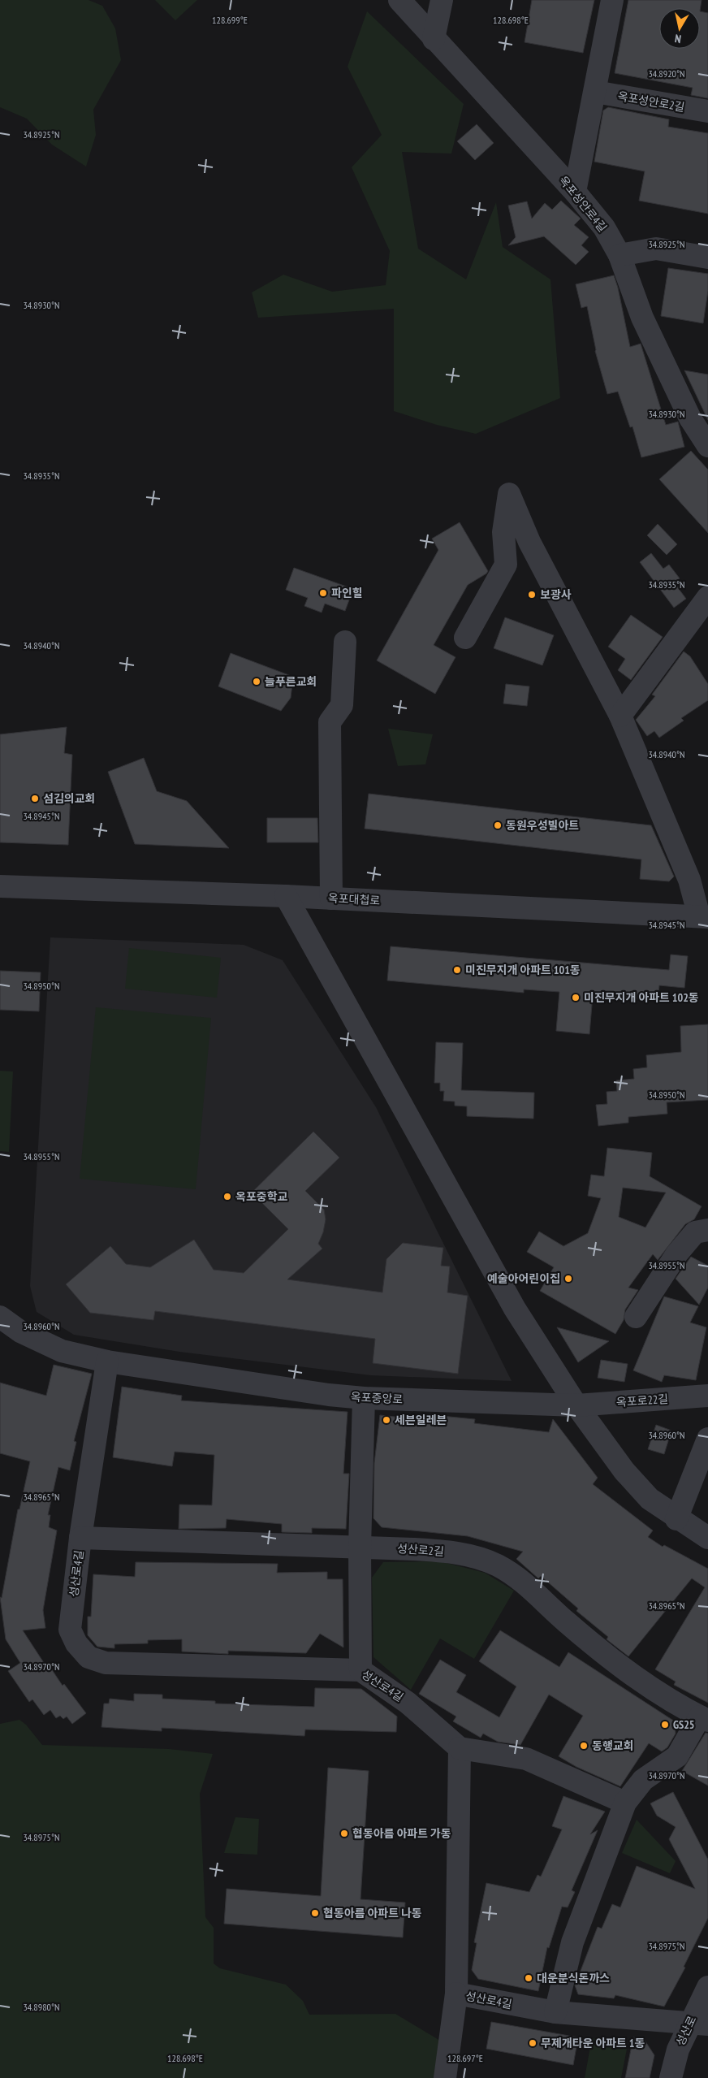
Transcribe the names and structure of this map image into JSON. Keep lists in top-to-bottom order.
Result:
{
  "streets": {
    "street": [
      "옥포성안로2길",
      "옥포성안로4길",
      "옥포대첩로",
      "옥포중앙로",
      "옥포로22길",
      "성산로2길",
      "성산로4길",
      "성산로"
    ]
  },
  "crossings": [
    ["옥포중앙로", "옥포로22길"],
    ["옥포중앙로", "성산로4길"],
    ["성산로2길", "성산로4길"],
    ["성산로4길", "성산로"]
  ],
  "places": [
    "파인힐",
    "보광사",
    "늘푸른교회",
    "섬김의교회",
    "동원우성빌아트",
    "미진무지개 아파트 101동",
    "미진무지개 아파트 102동",
    "옥포중학교",
    "예술아어린이집",
    "세븐일레븐",
    "GS25",
    "동행교회",
    "협동아름 아파트 가동",
    "협동아름 아파트 나동",
    "대운분식돈까스",
    "무제개타운 아파트 1동"
  ],
  "north": "bottom",
  "coordinates": [
    "128.699°E",
    "128.698°E",
    "34.8920°N",
    "34.8925°N",
    "34.8930°N",
    "34.8935°N",
    "34.8940°N",
    "34.8945°N",
    "34.8950°N",
    "34.8955°N",
    "34.8960°N",
    "34.8965°N",
    "34.8970°N",
    "34.8975°N",
    "34.8980°N",
    "128.697°E"
  ]
}
